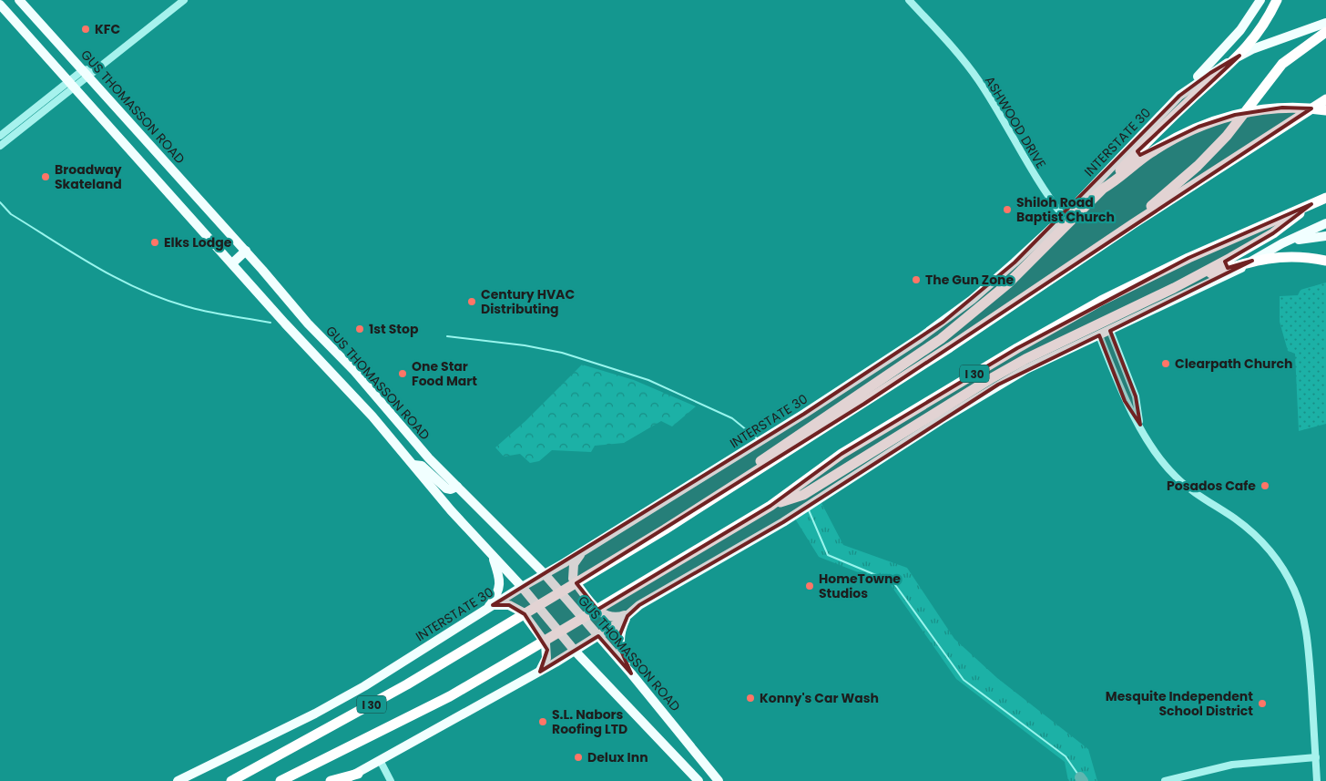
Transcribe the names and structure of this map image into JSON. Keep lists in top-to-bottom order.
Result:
{
  "streets": {
    "highway": ["I 30"],
    "main road": ["GUS THOMASSON ROAD", "INTERSTATE 30"],
    "street": ["ASHWOOD DRIVE"]
  },
  "crossings": [
    ["GUS THOMASSON ROAD", "INTERSTATE 30"],
    ["ASHWOOD DRIVE", "INTERSTATE 30"]
  ],
  "places": [
    "KFC",
    "Broadway Skateland",
    "Shiloh Road Baptist Church",
    "Elks Lodge",
    "The Gun Zone",
    "Century HVAC Distributing",
    "1st Stop",
    "Clearpath Church",
    "One Star Food Mart",
    "Posados Cafe",
    "HomeTowne Studios",
    "Konny's Car Wash",
    "Mesquite Independent School District",
    "S.L. Nabors Roofing LTD",
    "Delux Inn"
  ]
}
